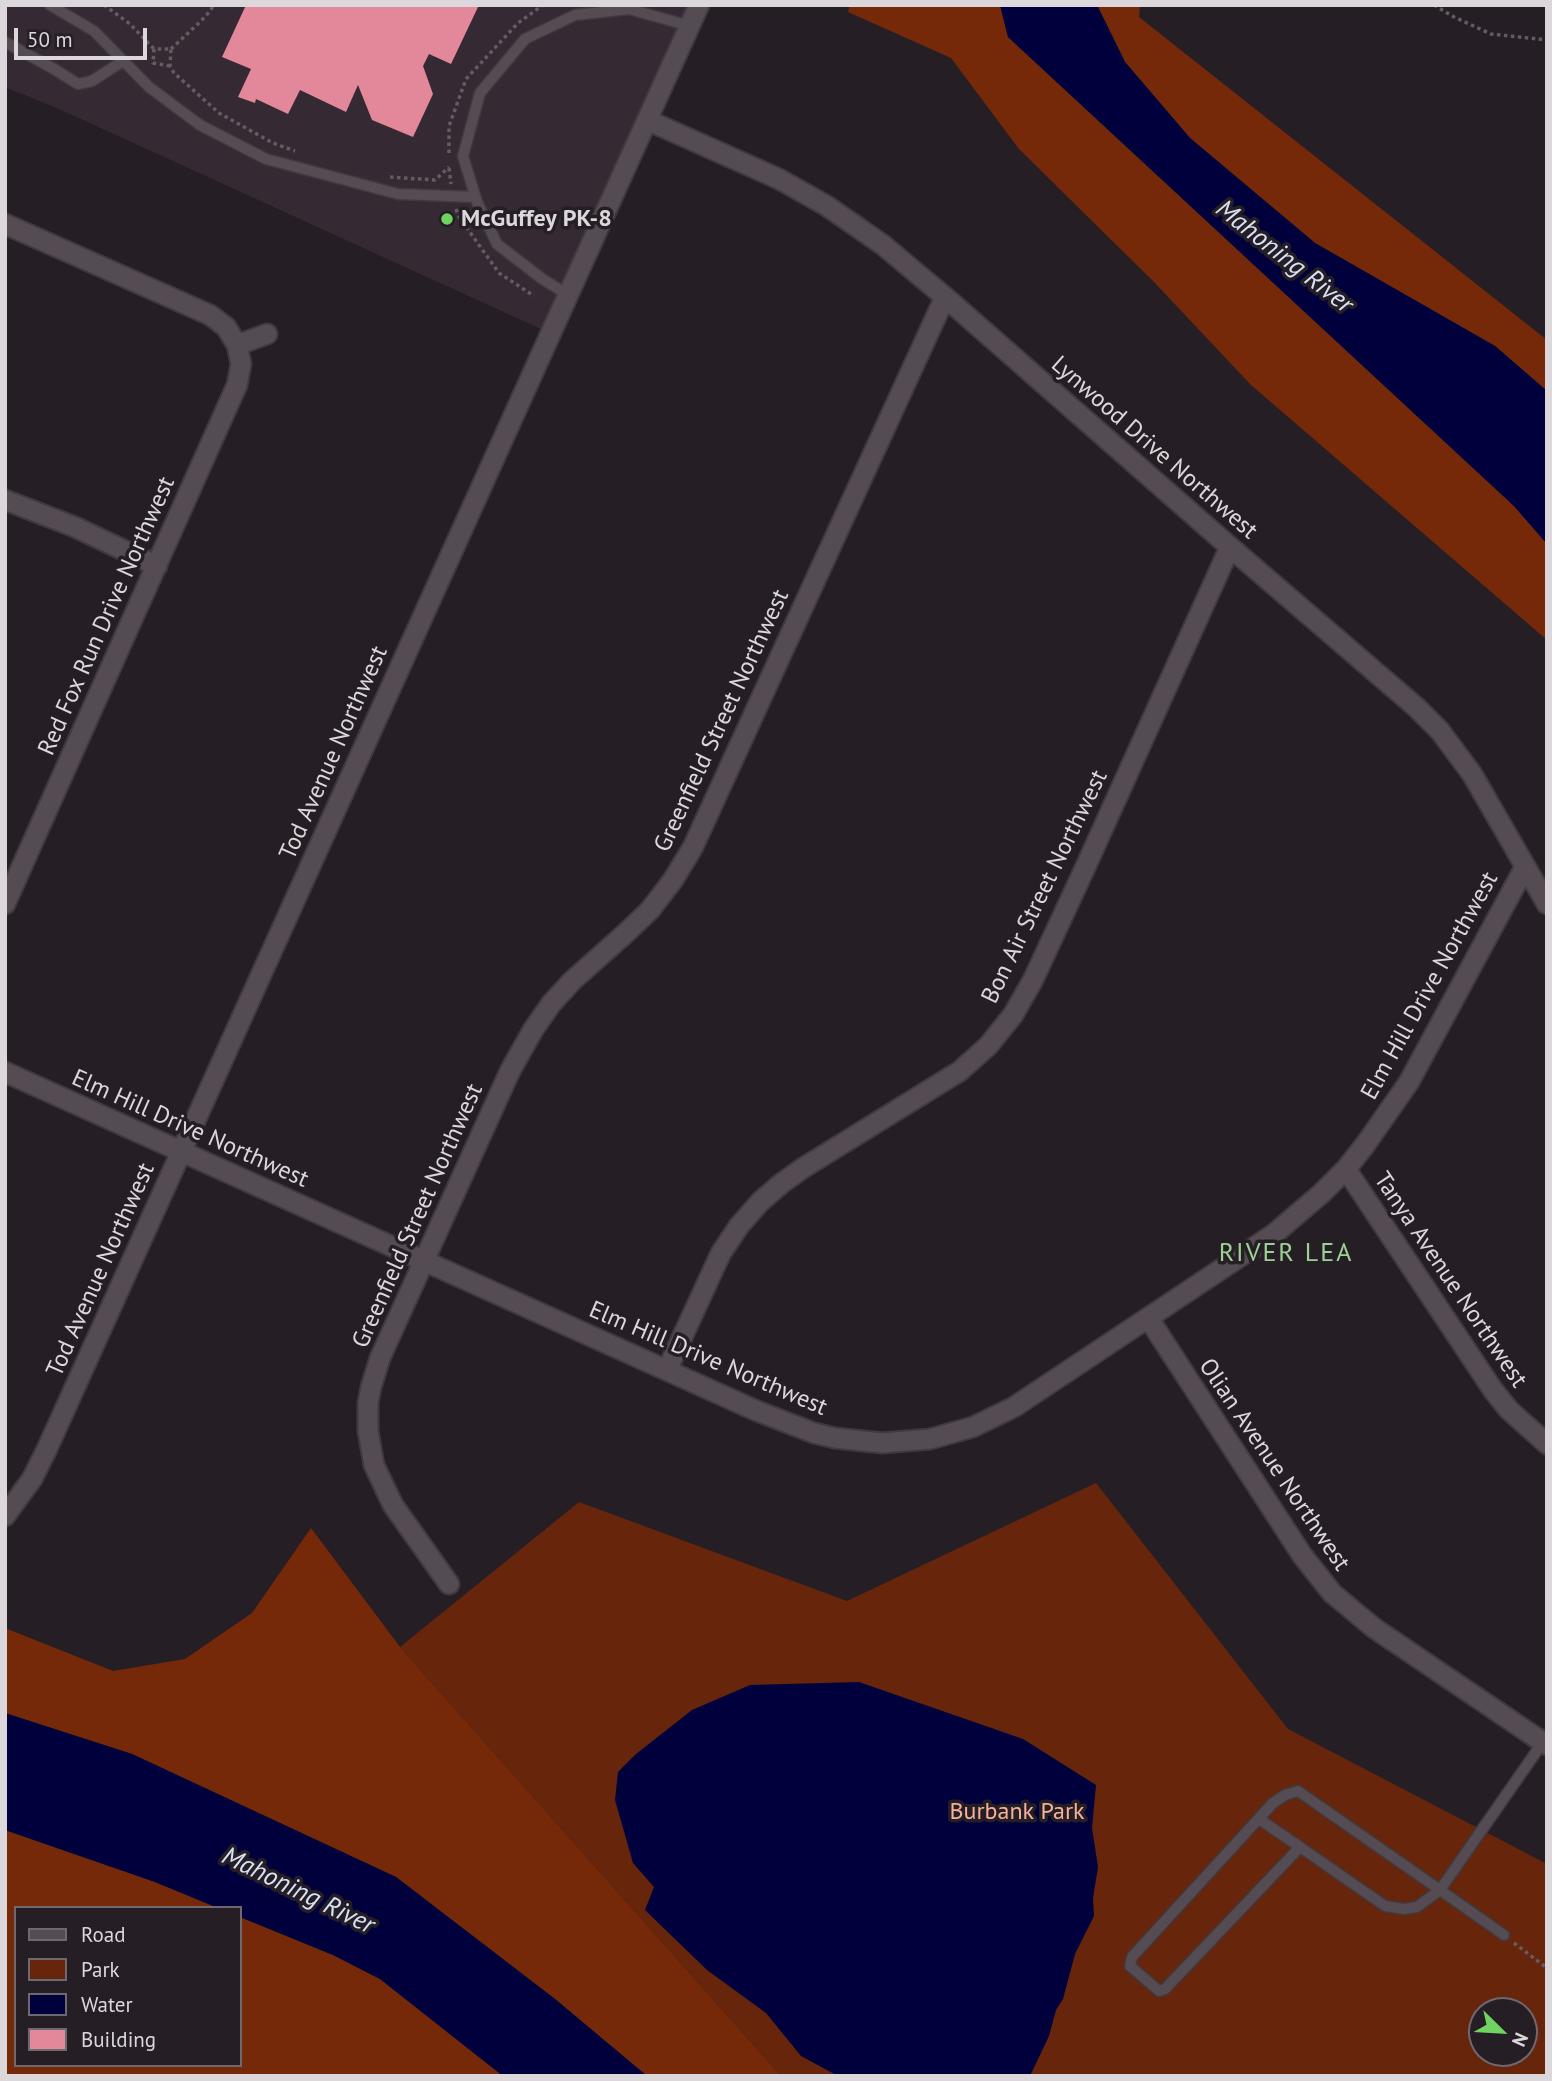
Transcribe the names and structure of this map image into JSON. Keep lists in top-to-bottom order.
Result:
{
  "streets": {
    "street": [
      "Lynwood Drive Northwest",
      "Red Fox Run Drive Northwest",
      "Greenfield Street Northwest",
      "Tod Avenue Northwest",
      "Bon Air Street Northwest",
      "Elm Hill Drive Northwest",
      "Tanya Avenue Northwest",
      "Olian Avenue Northwest"
    ]
  },
  "crossings": [
    ["Lynwood Drive Northwest", "Greenfield Street Northwest"],
    ["Lynwood Drive Northwest", "Tod Avenue Northwest"],
    ["Lynwood Drive Northwest", "Bon Air Street Northwest"],
    ["Lynwood Drive Northwest", "Elm Hill Drive Northwest"],
    ["Greenfield Street Northwest", "Elm Hill Drive Northwest"],
    ["Tod Avenue Northwest", "Elm Hill Drive Northwest"],
    ["Bon Air Street Northwest", "Elm Hill Drive Northwest"],
    ["Elm Hill Drive Northwest", "Tanya Avenue Northwest"],
    ["Elm Hill Drive Northwest", "Olian Avenue Northwest"]
  ],
  "districts": ["RIVER LEA"],
  "water": ["Mahoning River"],
  "parks": ["Burbank Park"],
  "places": ["McGuffey PK-8"],
  "legend": [
    "Road",
    "Park",
    "Water",
    "Building"
  ],
  "scale_bar": "50 m",
  "north": "bottom right"
}
